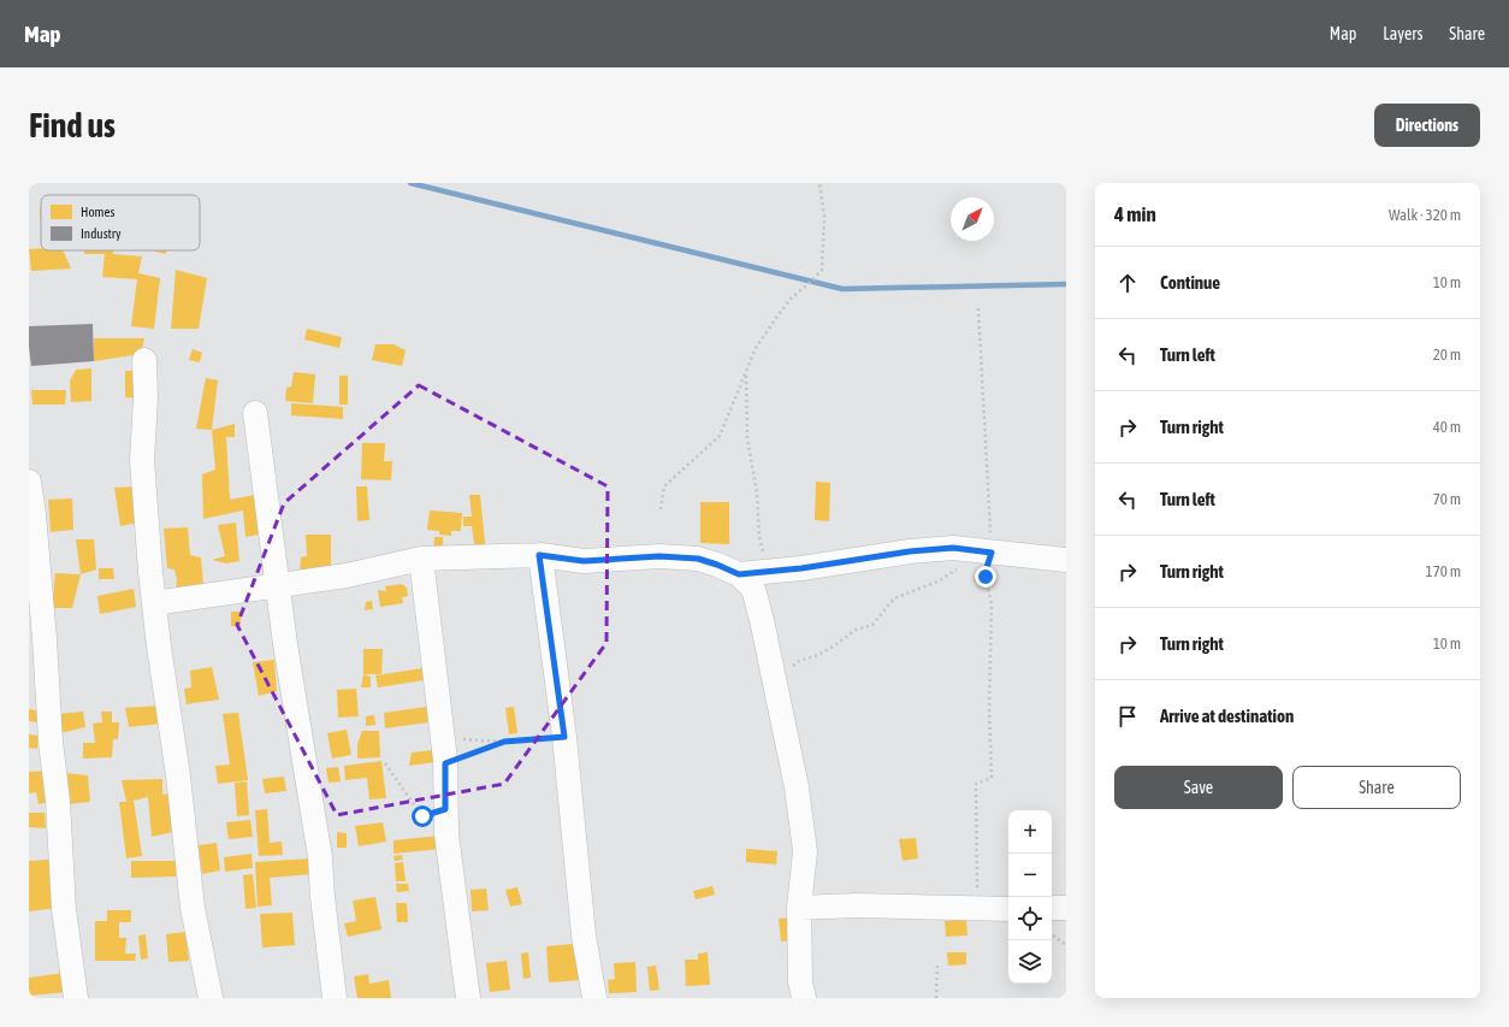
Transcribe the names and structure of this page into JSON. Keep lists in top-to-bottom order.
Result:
{
  "legend": ["Homes", "Industry"],
  "north": "top right",
  "page": {
    "header": "Map",
    "nav": ["Map", "Layers", "Share"],
    "buttons": [
      "Directions",
      ["Save", "Share"]
    ],
    "title": "Find us",
    "heading": ["4 min", "Walk · 320 m"],
    "list": [
      ["Continue", "10 m"],
      ["Turn left", "20 m"],
      ["Turn right", "40 m"],
      ["Turn left", "70 m"],
      ["Turn right", "170 m"],
      ["Turn right", "10 m"],
      "Arrive at destination"
    ],
    "map_buttons": ["+", "−"]
  }
}
